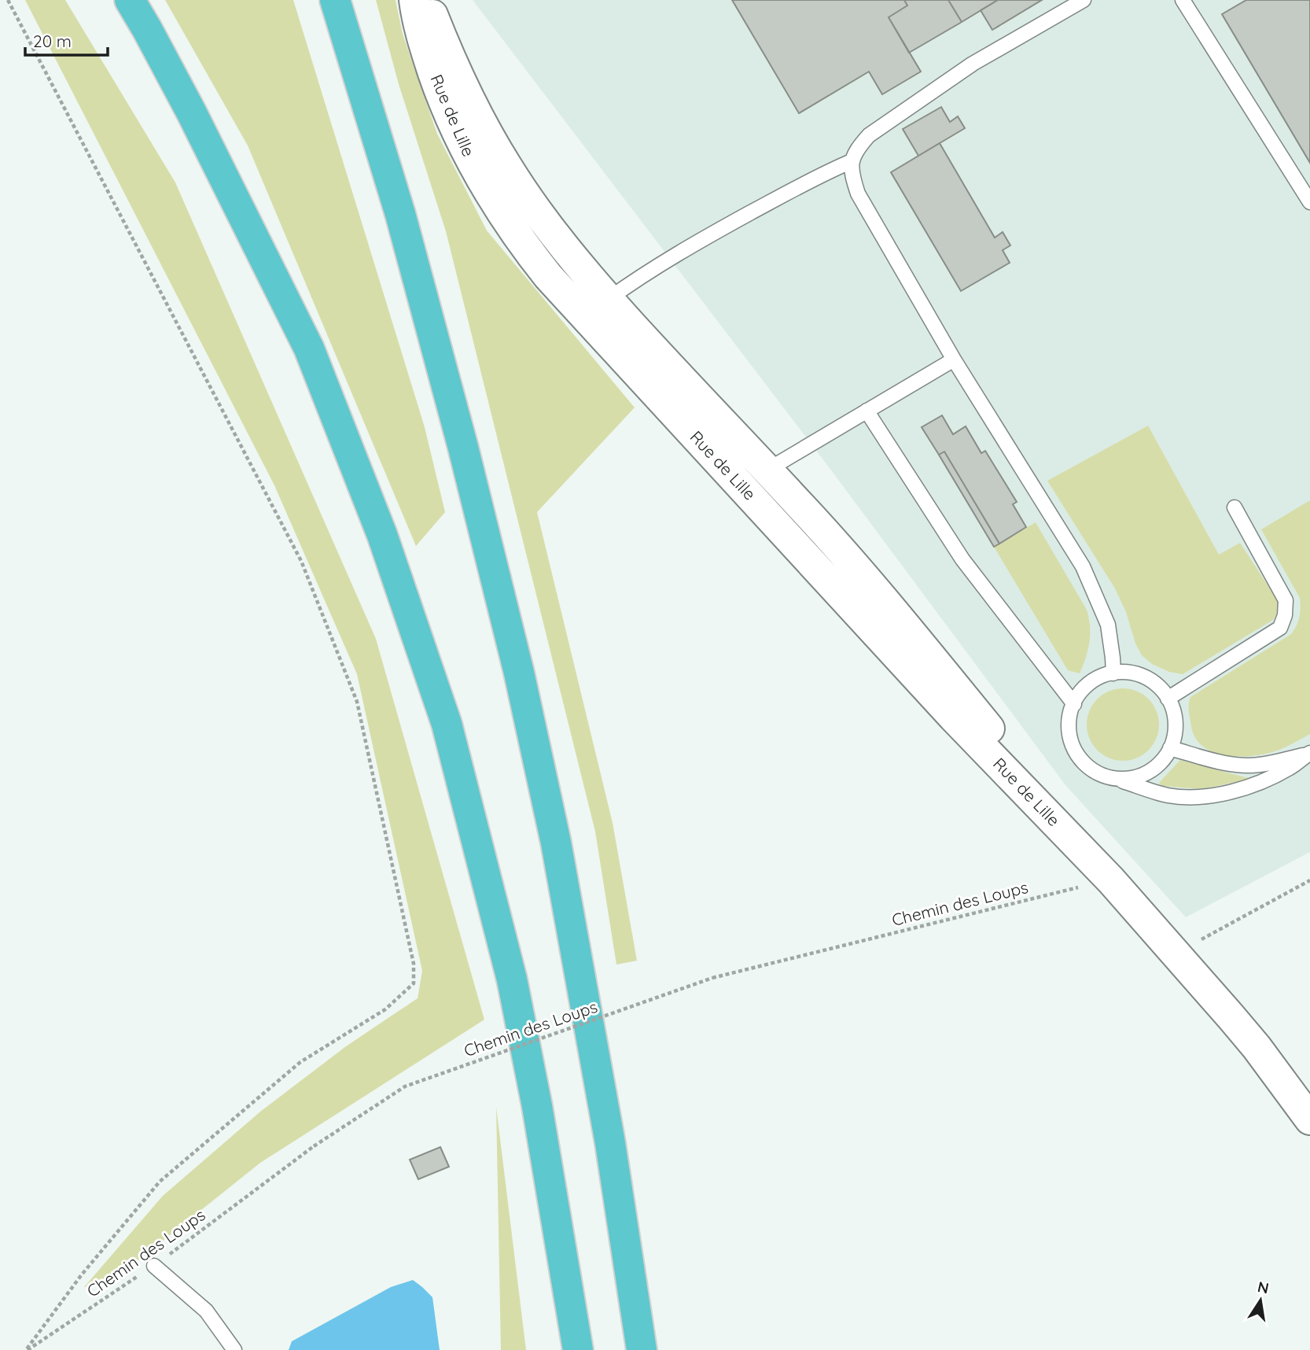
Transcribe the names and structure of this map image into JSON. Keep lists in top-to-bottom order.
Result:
{
  "streets": {
    "main road": ["Rue de Lille"],
    "path": ["Chemin des Loups"]
  },
  "crossings": [
    ["Rue de Lille", "Chemin des Loups"]
  ],
  "scale_bar": "20 m",
  "north": "top"
}
